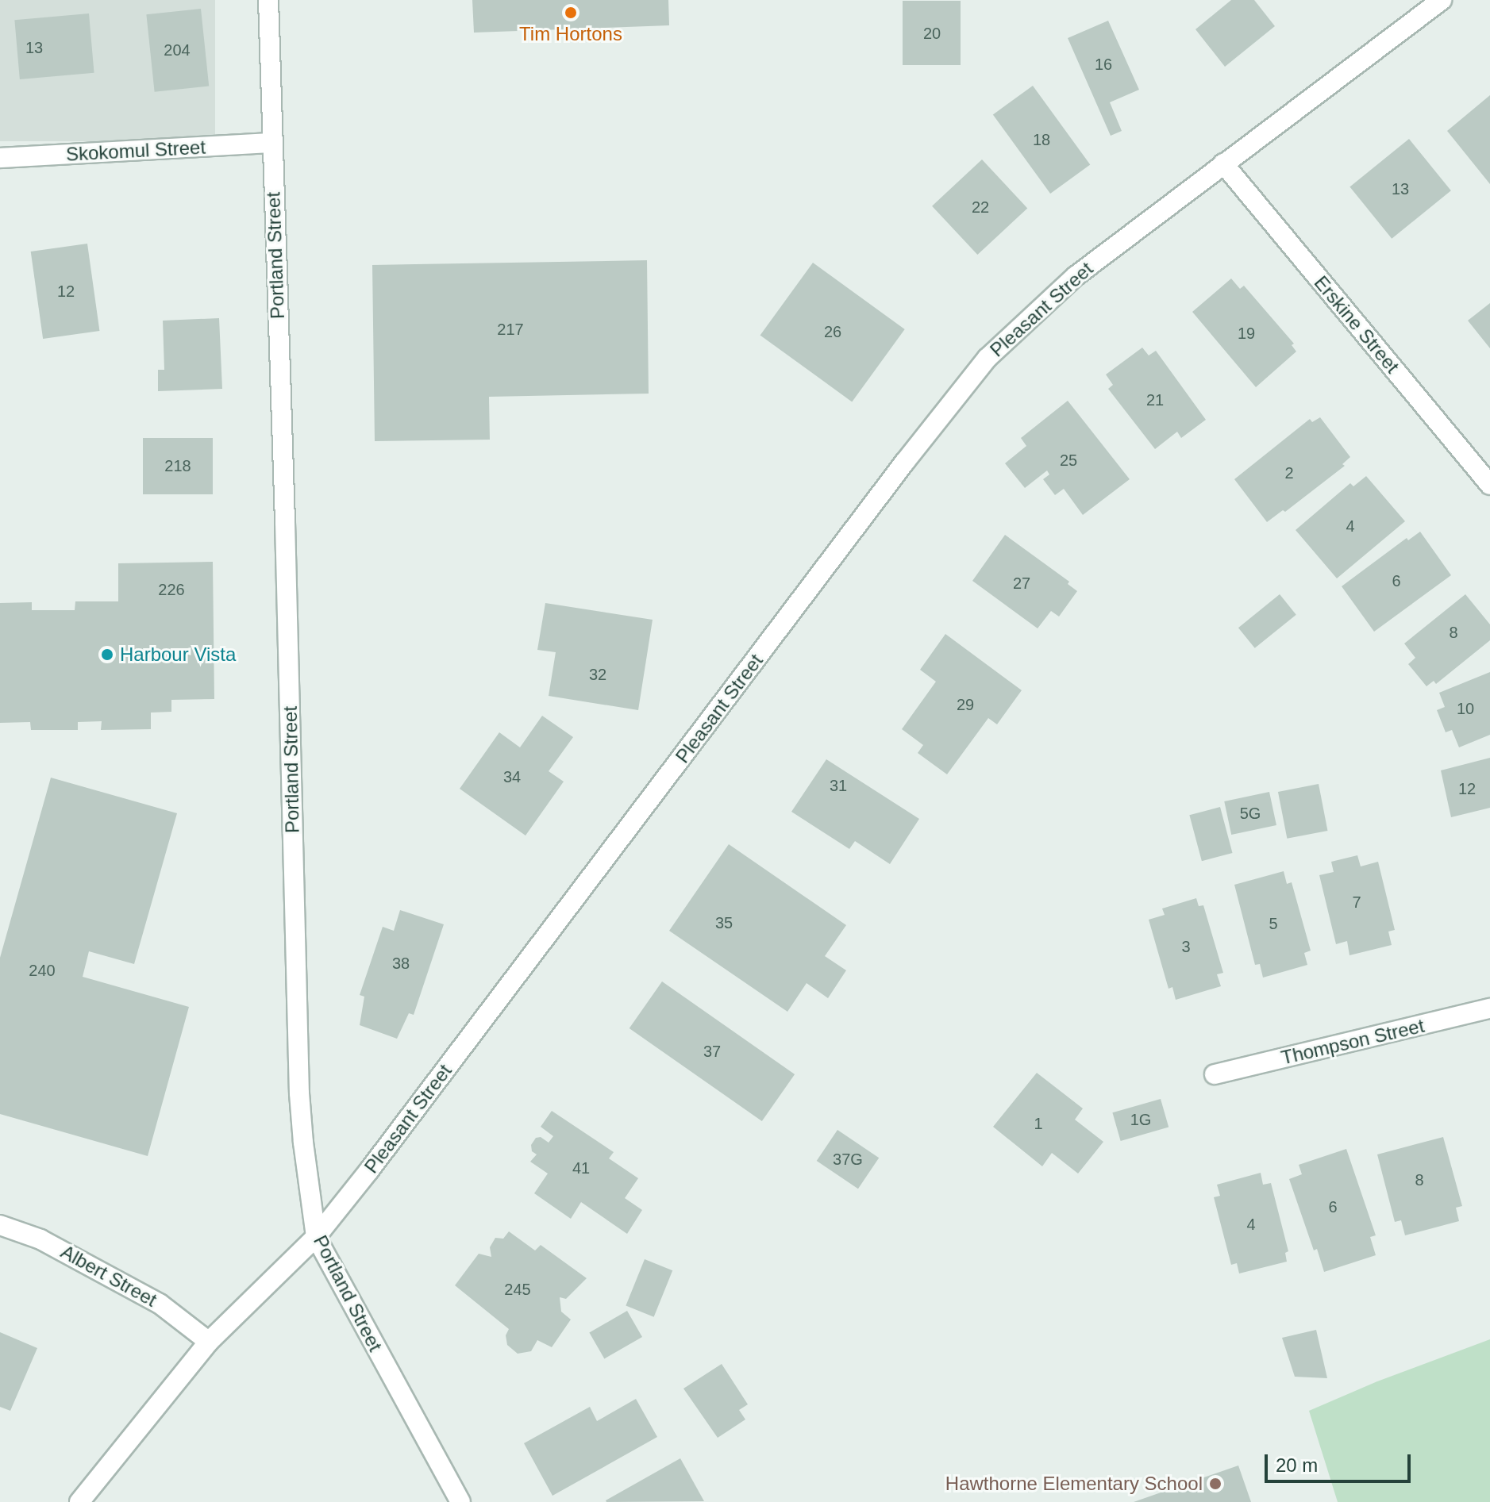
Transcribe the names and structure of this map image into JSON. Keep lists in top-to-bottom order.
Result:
{
  "streets": {
    "main road": [
      "Skokomul Street",
      "Portland Street",
      "Pleasant Street",
      "Erskine Street",
      "Thompson Street",
      "Albert Street"
    ]
  },
  "crossings": [
    ["Skokomul Street", "Portland Street"],
    ["Portland Street", "Pleasant Street"],
    ["Pleasant Street", "Erskine Street"],
    ["Pleasant Street", "Albert Street"]
  ],
  "places": ["Tim Hortons", "Harbour Vista", "Hawthorne Elementary School"],
  "house_numbers": [
    "20",
    "13",
    "204",
    "16",
    "18",
    "13",
    "22",
    "12",
    "217",
    "26",
    "19",
    "21",
    "25",
    "218",
    "2",
    "4",
    "6",
    "27",
    "226",
    "8",
    "32",
    "29",
    "10",
    "34",
    "31",
    "12",
    "5G",
    "7",
    "35",
    "5",
    "3",
    "38",
    "240",
    "37",
    "1G",
    "1",
    "37G",
    "41",
    "8",
    "6",
    "4",
    "245"
  ],
  "scale_bar": "20 m"
}
